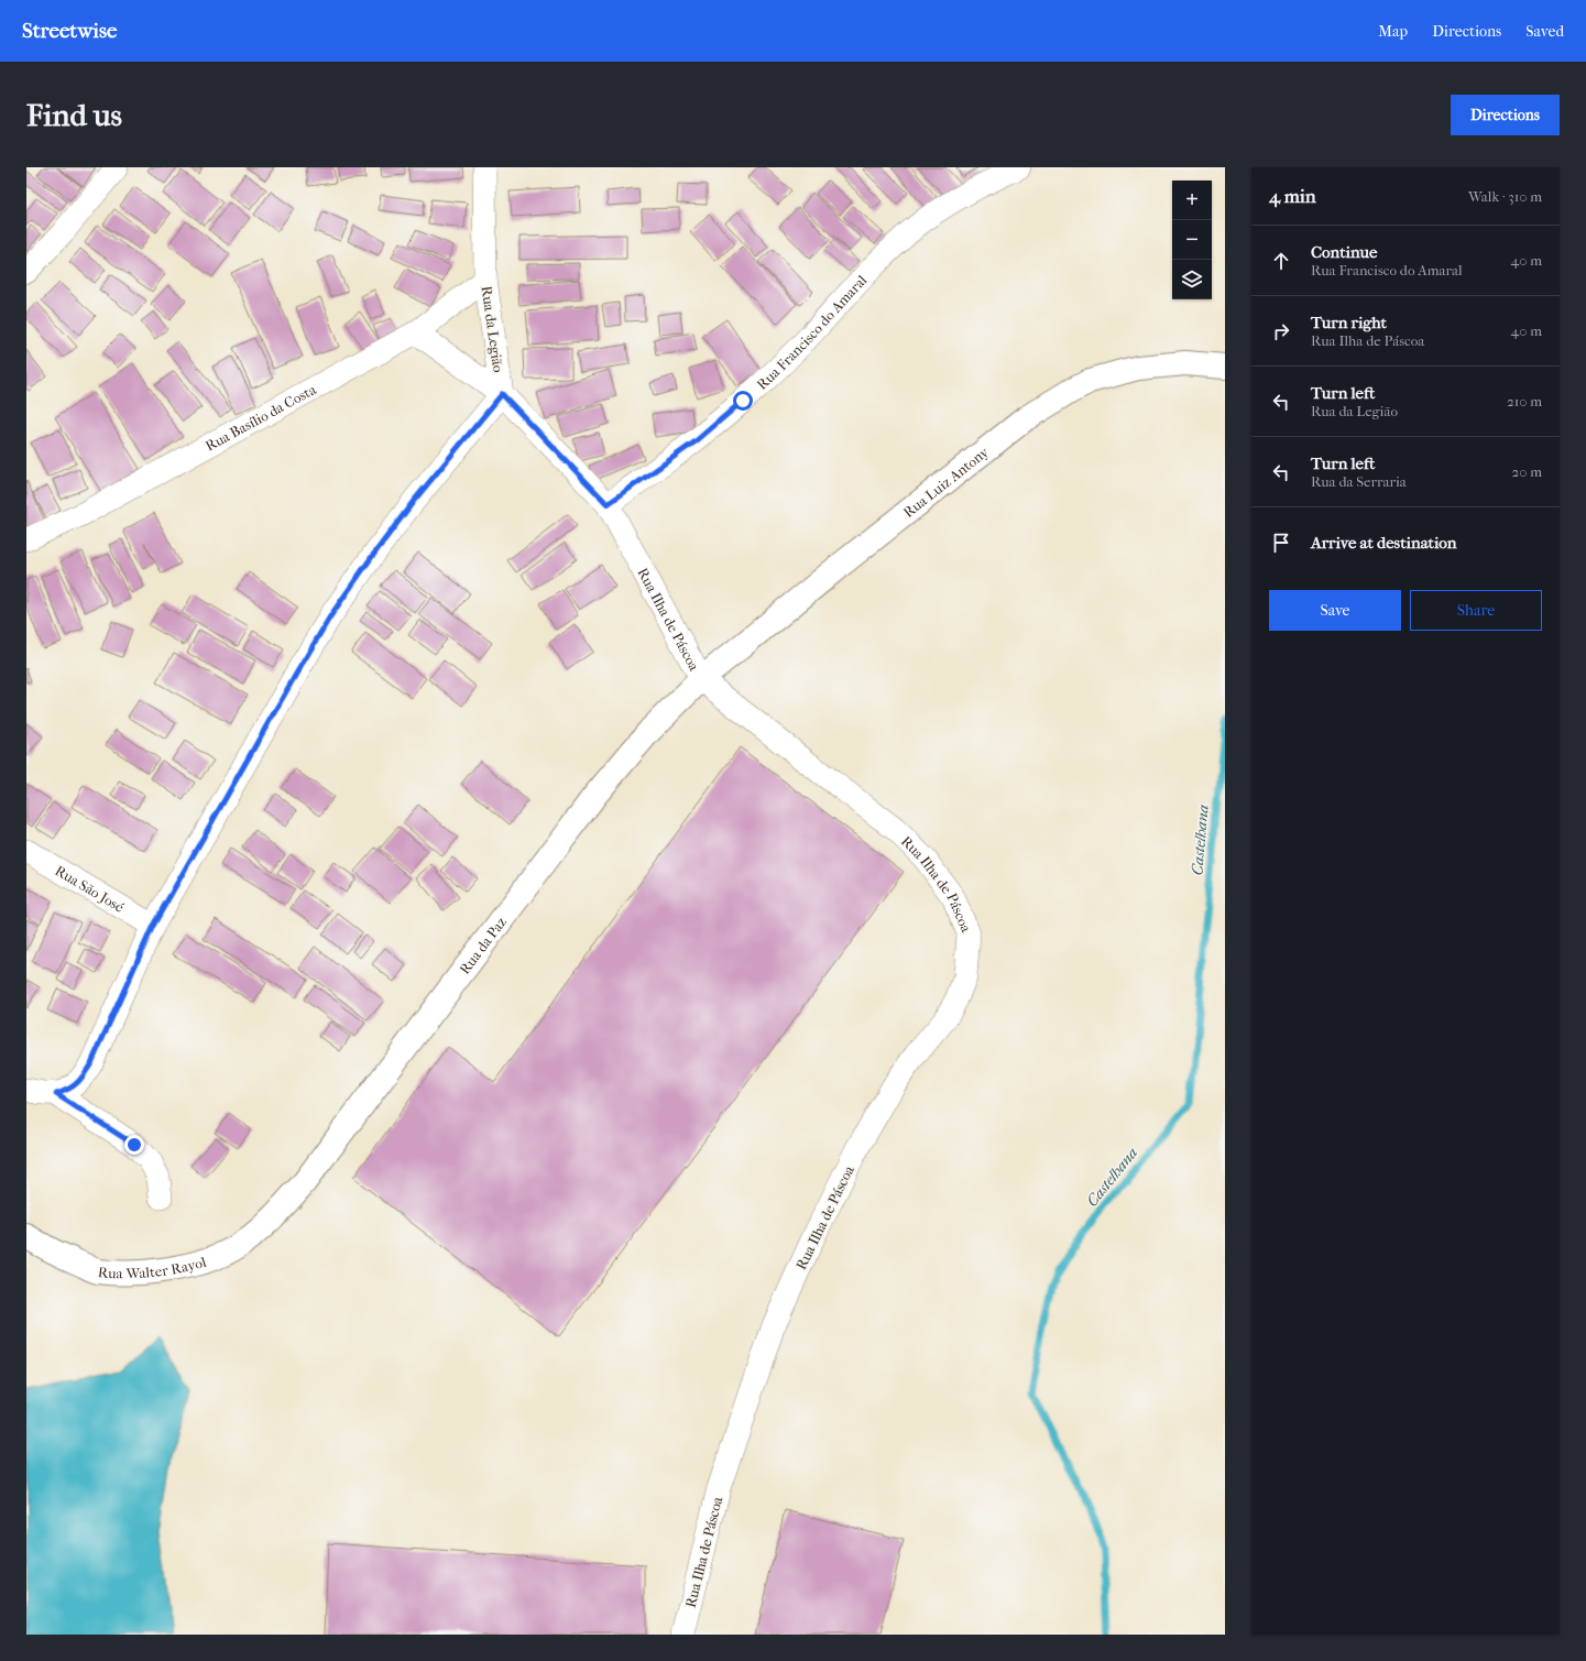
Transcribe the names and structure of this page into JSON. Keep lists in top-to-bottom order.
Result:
{
  "streets": {
    "street": [
      "Rua da Legião",
      "Rua Francisco do Amaral",
      "Rua Basílio da Costa",
      "Rua Luiz Antony",
      "Rua Ilha de Páscoa",
      "Rua São José",
      "Rua da Paz",
      "Rua Walter Rayol"
    ]
  },
  "crossings": [
    ["Rua da Legião", "Rua Basílio da Costa"],
    ["Rua da Legião", "Rua Ilha de Páscoa"],
    ["Rua Francisco do Amaral", "Rua Ilha de Páscoa"],
    ["Rua Basílio da Costa", "Rua Ilha de Páscoa"],
    ["Rua Luiz Antony", "Rua Ilha de Páscoa"],
    ["Rua Luiz Antony", "Rua da Paz"],
    ["Rua Ilha de Páscoa", "Rua da Paz"],
    ["Rua da Paz", "Rua Walter Rayol"]
  ],
  "water": ["Castelhana"],
  "page": {
    "header": "Streetwise",
    "nav": ["Map", "Directions", "Saved"],
    "buttons": [
      "Directions",
      ["Save", "Share"]
    ],
    "title": "Find us",
    "heading": ["4 min", "Walk · 310 m"],
    "map_buttons": ["+", "−"],
    "list": [
      ["Continue", "Rua Francisco do Amaral", "40 m"],
      ["Turn right", "Rua Ilha de Páscoa", "40 m"],
      ["Turn left", "Rua da Legião", "210 m"],
      ["Turn left", "Rua da Serraria", "20 m"],
      "Arrive at destination"
    ]
  }
}
